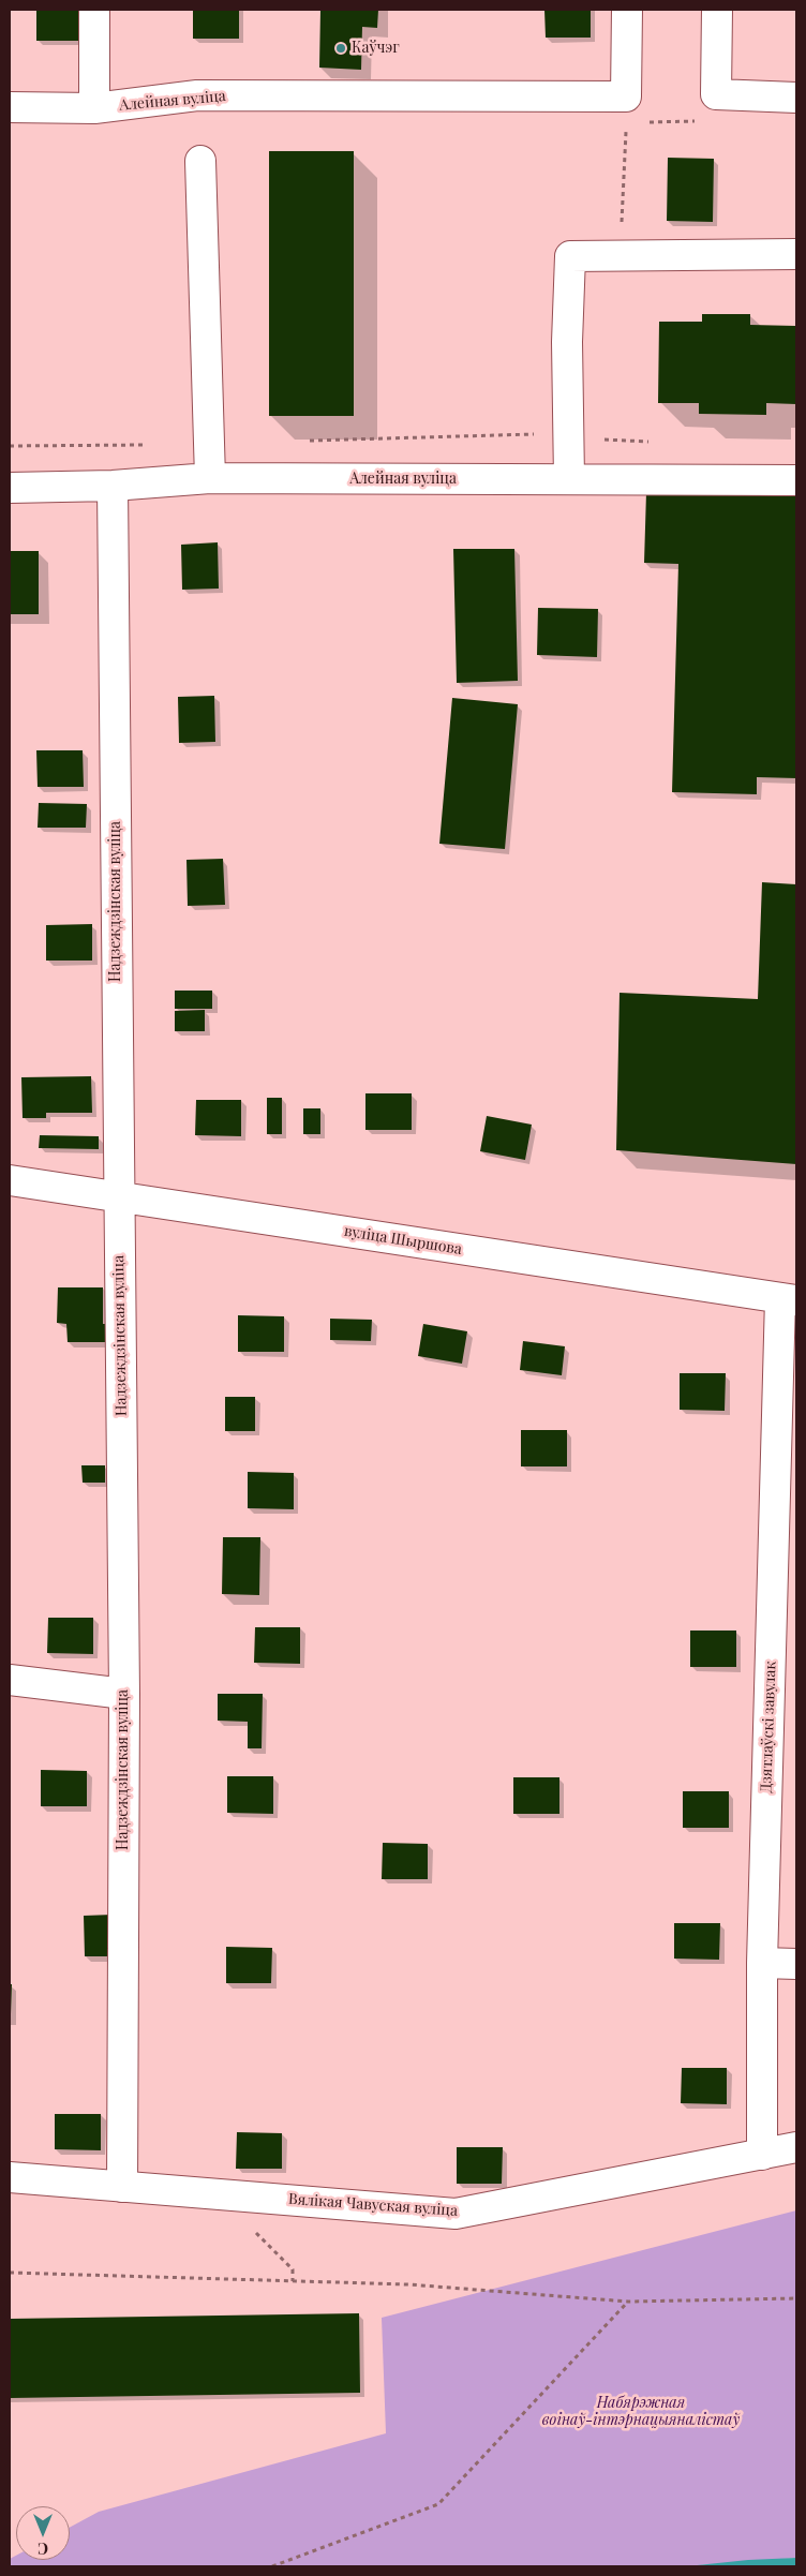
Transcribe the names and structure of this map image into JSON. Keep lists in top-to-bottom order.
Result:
{
  "streets": {
    "street": [
      "Алейная вуліца",
      "Надзеждзінская вуліца",
      "вуліца Шыршова",
      "Дзятлаўскі завулак",
      "Вялікая Чавуская вуліца"
    ]
  },
  "crossings": [
    ["Алейная вуліца", "Надзеждзінская вуліца"],
    ["Надзеждзінская вуліца", "вуліца Шыршова"],
    ["Надзеждзінская вуліца", "Вялікая Чавуская вуліца"],
    ["вуліца Шыршова", "Дзятлаўскі завулак"],
    ["Дзятлаўскі завулак", "Вялікая Чавуская вуліца"]
  ],
  "parks": ["Набярэжная воінаў-інтэрнацыяналістаў"],
  "places": ["Каўчэг"],
  "north": "bottom"
}
